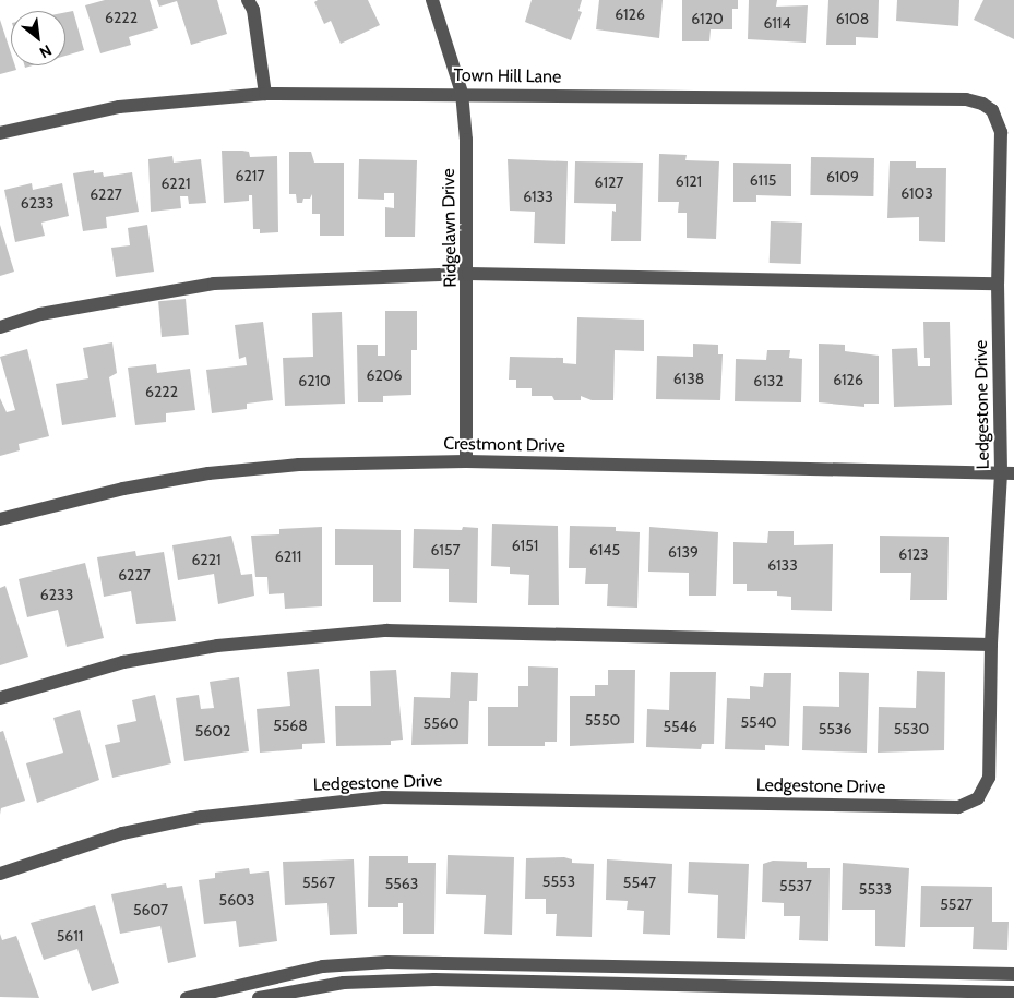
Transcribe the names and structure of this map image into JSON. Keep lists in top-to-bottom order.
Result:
{
  "streets": {
    "street": [
      "Town Hill Lane",
      "Ridgelawn Drive",
      "Ledgestone Drive",
      "Crestmont Drive"
    ]
  },
  "crossings": [
    ["Town Hill Lane", "Ridgelawn Drive"],
    ["Town Hill Lane", "Ledgestone Drive"],
    ["Ridgelawn Drive", "Crestmont Drive"],
    ["Ledgestone Drive", "Crestmont Drive"]
  ],
  "house_numbers": [
    "6126",
    "6222",
    "6120",
    "6108",
    "6114",
    "6217",
    "6109",
    "6115",
    "6121",
    "6127",
    "6221",
    "6103",
    "6227",
    "6133",
    "6233",
    "6206",
    "6138",
    "6126",
    "6210",
    "6132",
    "6222",
    "6151",
    "6157",
    "6145",
    "6139",
    "6123",
    "6211",
    "6221",
    "6133",
    "6227",
    "6233",
    "5550",
    "5540",
    "5560",
    "5568",
    "5546",
    "5536",
    "5530",
    "5602",
    "5553",
    "5567",
    "5547",
    "5563",
    "5537",
    "5533",
    "5603",
    "5527",
    "5607",
    "5611"
  ],
  "north": "bottom right"
}
